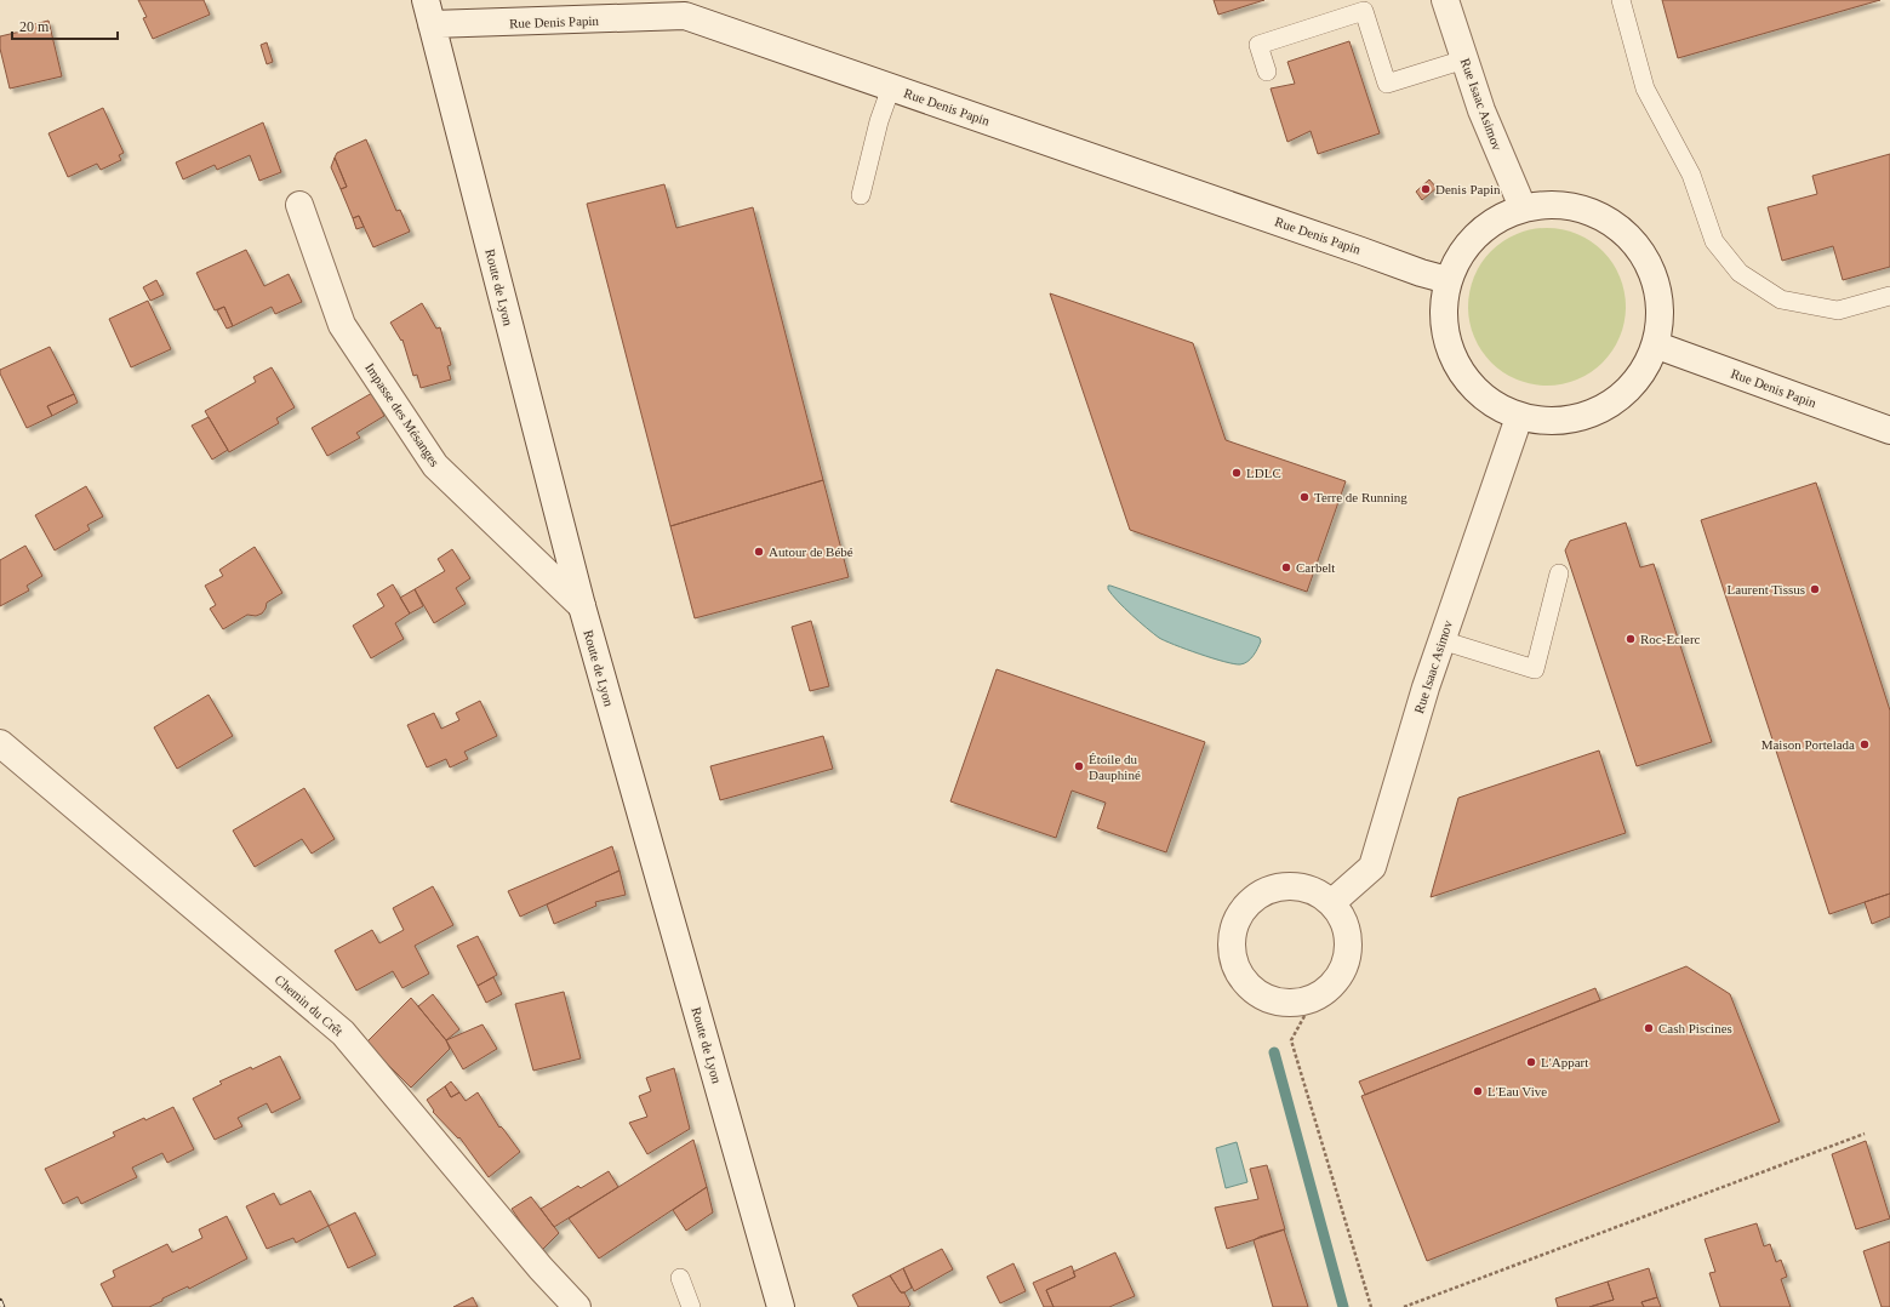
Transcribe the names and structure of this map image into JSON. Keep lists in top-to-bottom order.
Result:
{
  "streets": {
    "street": [
      "Rue Denis Papin",
      "Rue Isaac Asimov",
      "Route de Lyon",
      "Impasse des Mésanges",
      "Chemin du Crêt"
    ]
  },
  "crossings": [
    ["Rue Denis Papin", "Route de Lyon"],
    ["Route de Lyon", "Impasse des Mésanges"]
  ],
  "places": [
    "Denis Papin",
    "LDLC",
    "Terre de Running",
    "Autour de Bébé",
    "Carbelt",
    "Laurent Tissus",
    "Roc-Eclerc",
    "Maison Portelada",
    "Étoile du Dauphiné",
    "Cash Piscines",
    "L'Appart",
    "L'Eau Vive"
  ],
  "scale_bar": "20 m"
}
